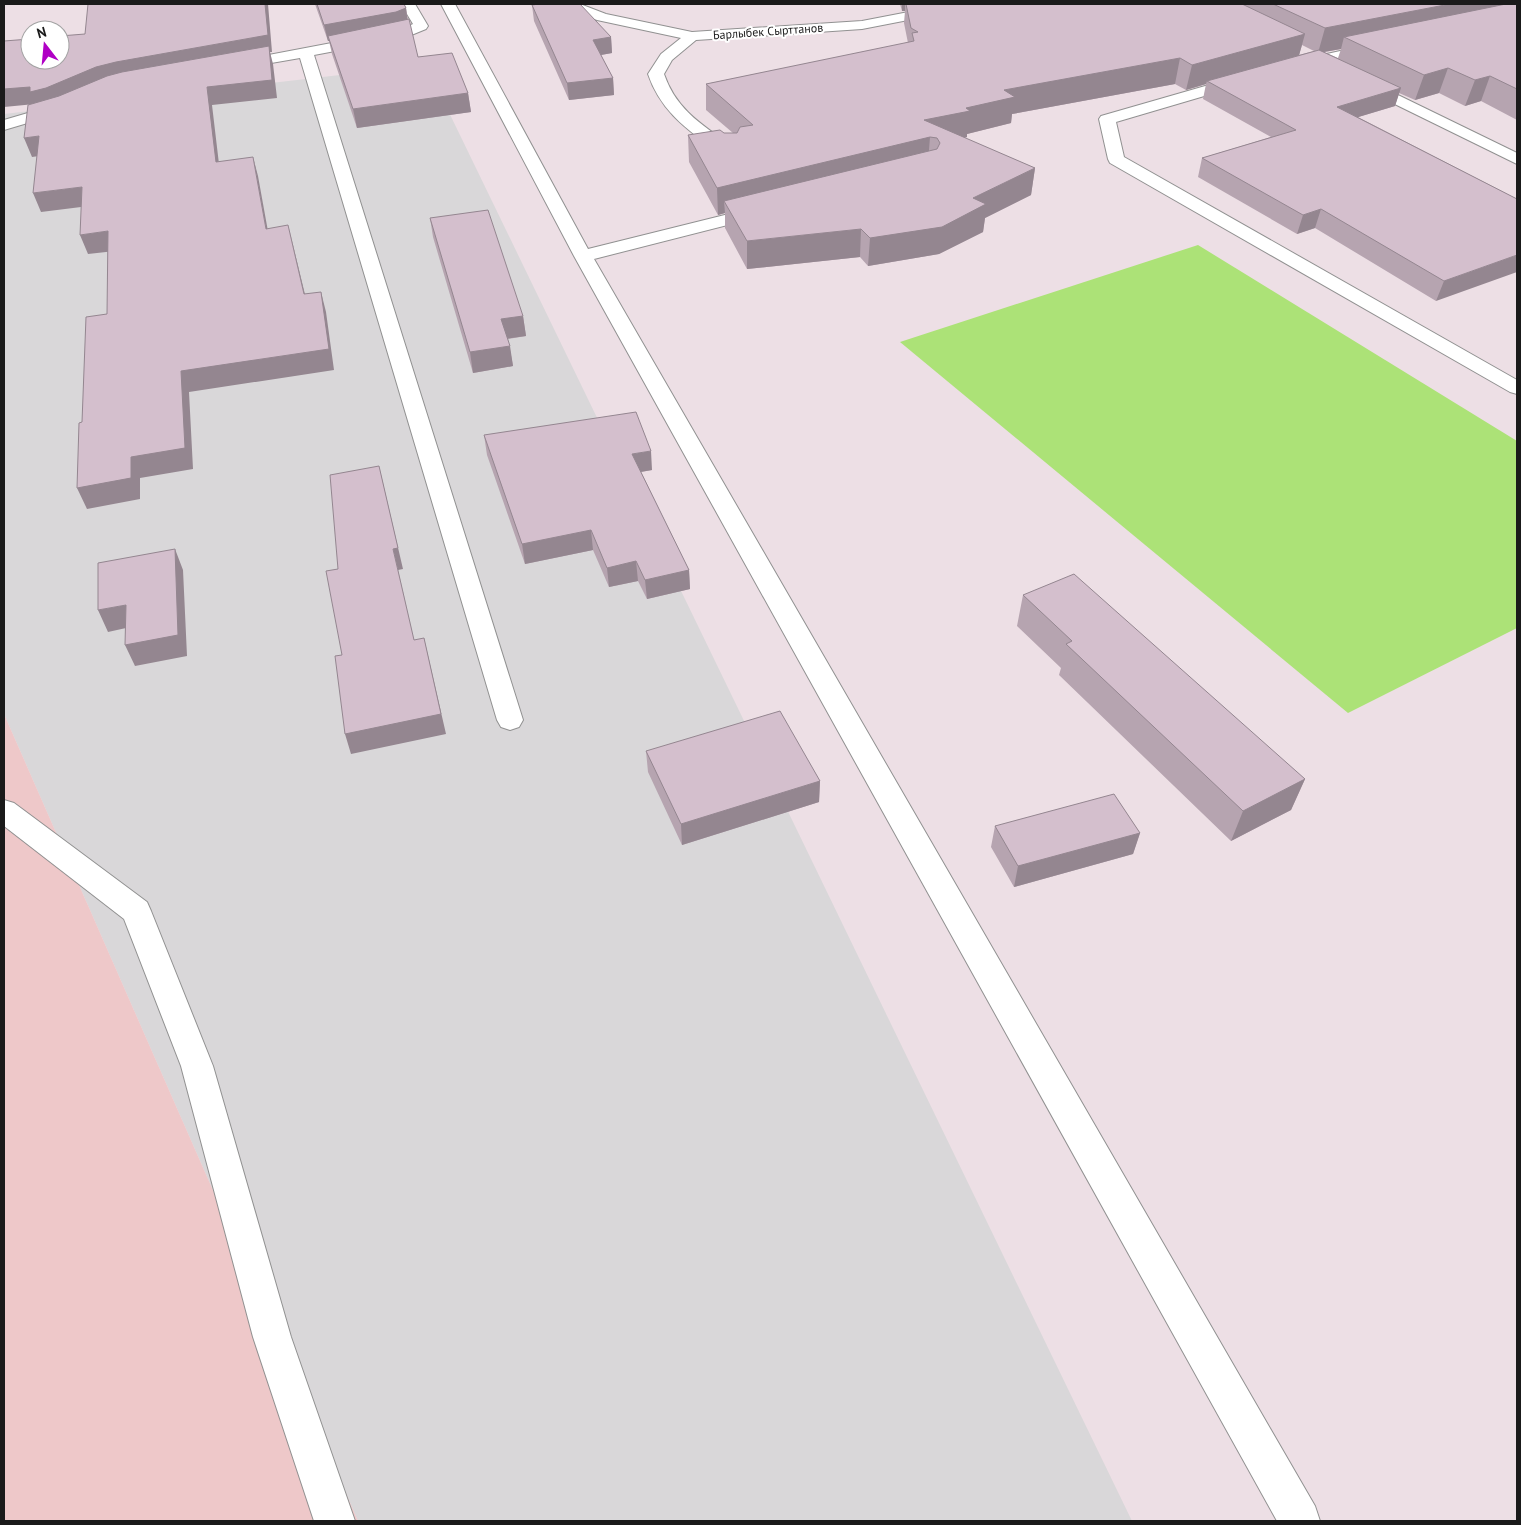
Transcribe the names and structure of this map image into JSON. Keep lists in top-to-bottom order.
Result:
{
  "streets": {
    "street": ["Барлыбек Сырттанов"]
  },
  "north": "top"
}
